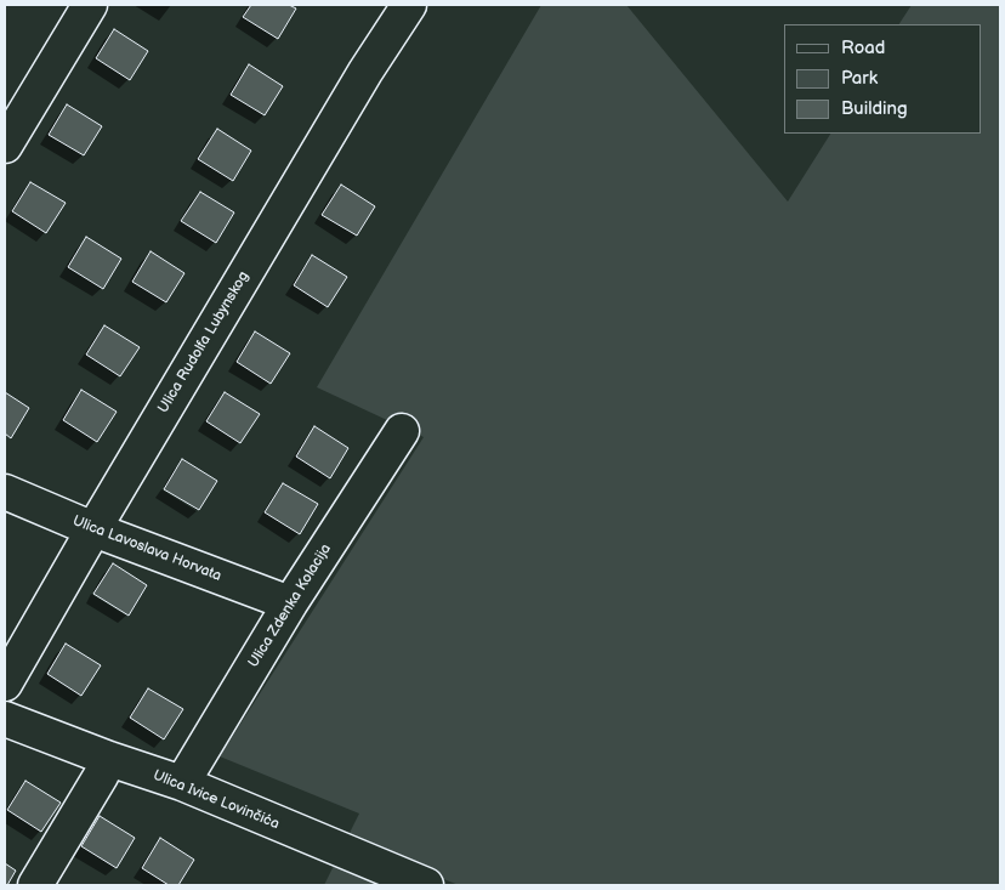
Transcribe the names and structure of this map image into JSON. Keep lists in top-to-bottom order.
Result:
{
  "streets": {
    "street": [
      "Ulica Rudolfa Lubynskog",
      "Ulica Lavoslava Horvata",
      "Ulica Zdenka Kolacija",
      "Ulica Ivice Lovinčića"
    ]
  },
  "crossings": [
    ["Ulica Rudolfa Lubynskog", "Ulica Lavoslava Horvata"],
    ["Ulica Lavoslava Horvata", "Ulica Zdenka Kolacija"],
    ["Ulica Zdenka Kolacija", "Ulica Ivice Lovinčića"]
  ],
  "legend": ["Road", "Park", "Building"]
}
